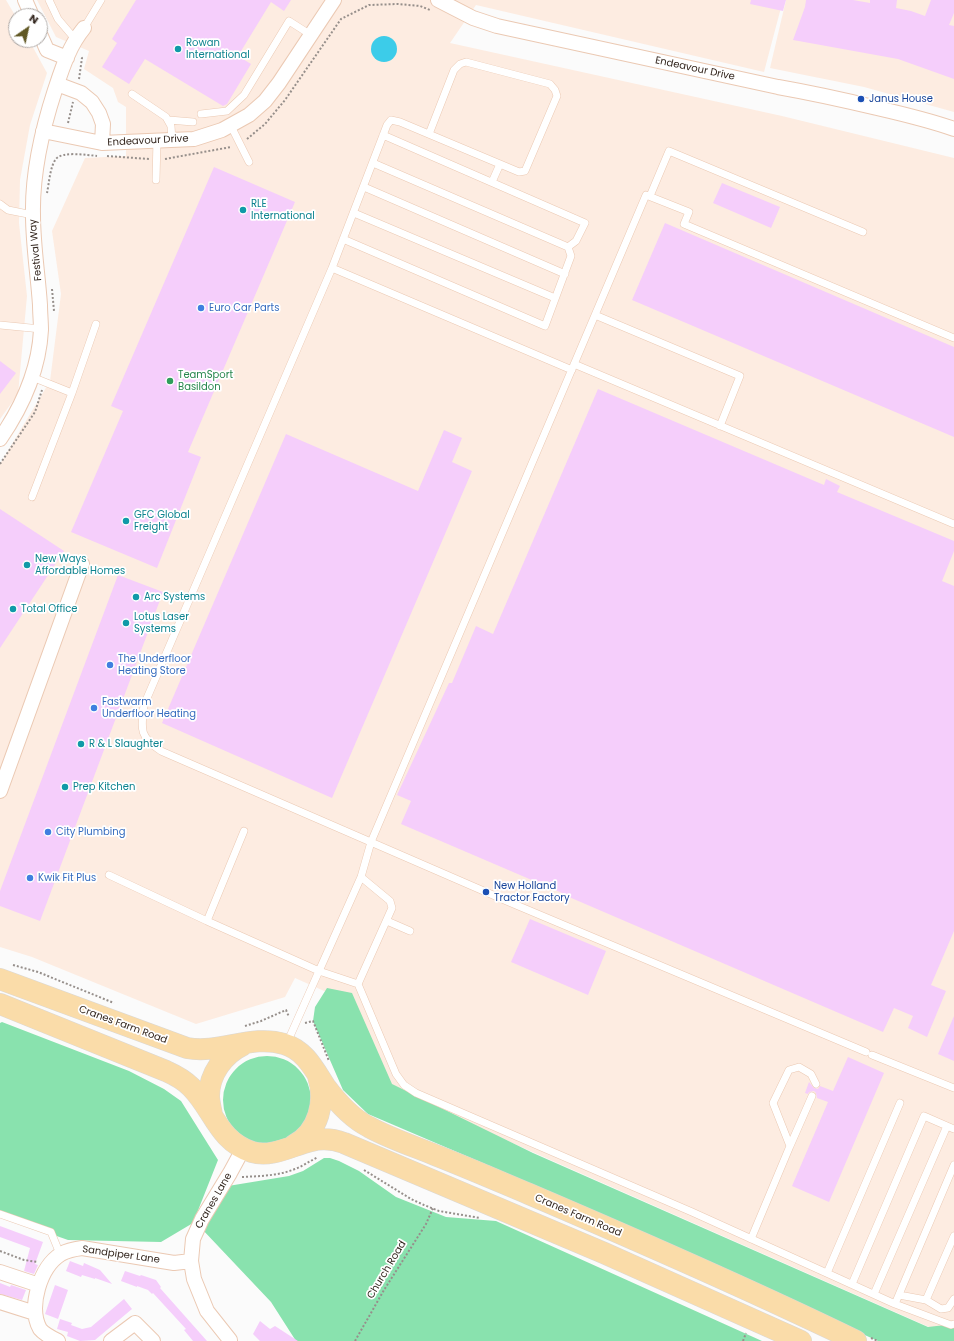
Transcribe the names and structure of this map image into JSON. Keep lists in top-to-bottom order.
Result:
{
  "streets": {
    "main road": ["Cranes Farm Road"],
    "street": [
      "Endeavour Drive",
      "Festival Way",
      "Cranes Lane",
      "Sandpiper Lane"
    ],
    "path": ["Church Road"]
  },
  "crossings": [
    ["Endeavour Drive", "Festival Way"],
    ["Cranes Farm Road", "Cranes Lane"],
    ["Cranes Lane", "Sandpiper Lane"]
  ],
  "places": [
    "Rowan International",
    "Janus House",
    "RLE International",
    "Euro Car Parts",
    "TeamSport Basildon",
    "GFC Global Freight",
    "New Ways Affordable Homes",
    "Arc Systems",
    "Total Office",
    "Lotus Laser Systems",
    "The Underfloor Heating Store",
    "Fastwarm Underfloor Heating",
    "R & L Slaughter",
    "Prep Kitchen",
    "City Plumbing",
    "Kwik Fit Plus",
    "New Holland Tractor Factory"
  ],
  "north": "top right"
}
